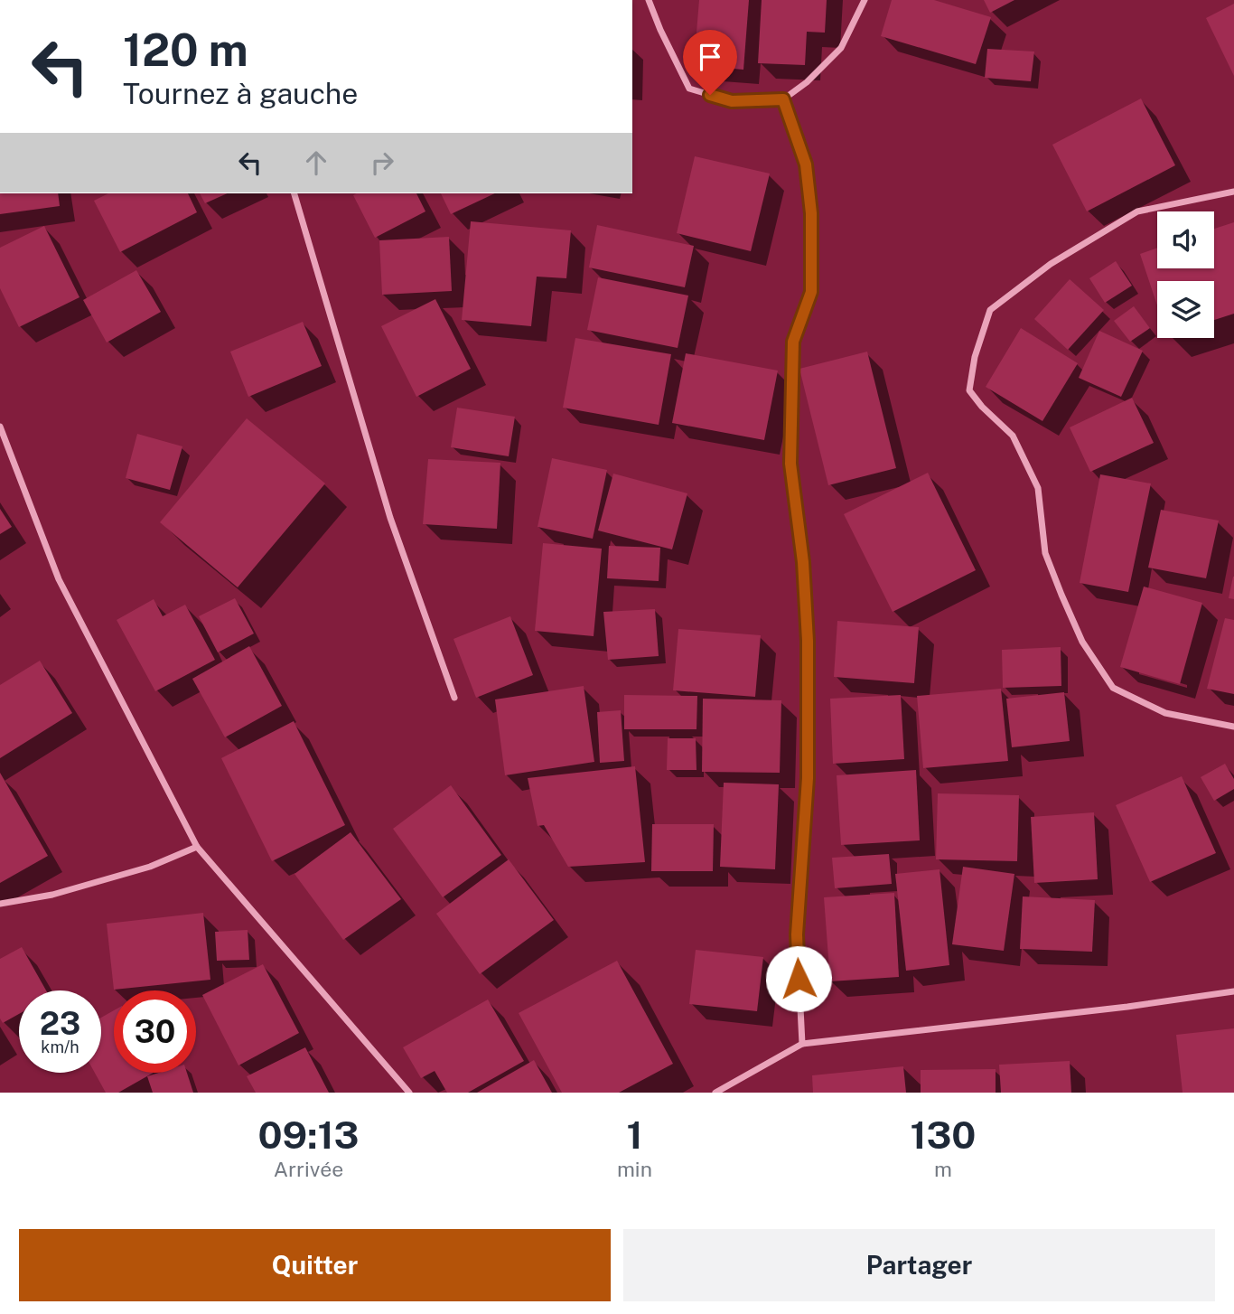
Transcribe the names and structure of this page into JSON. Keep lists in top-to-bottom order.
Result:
{
  "page": {
    "turn": ["120 m", "Tournez à gauche"],
    "speed": "23 km/h",
    "limit": "30",
    "eta": [
      "09:13",
      "Arrivée",
      "1",
      "min",
      "130",
      "m"
    ],
    "buttons": ["Quitter", "Partager"]
  }
}
